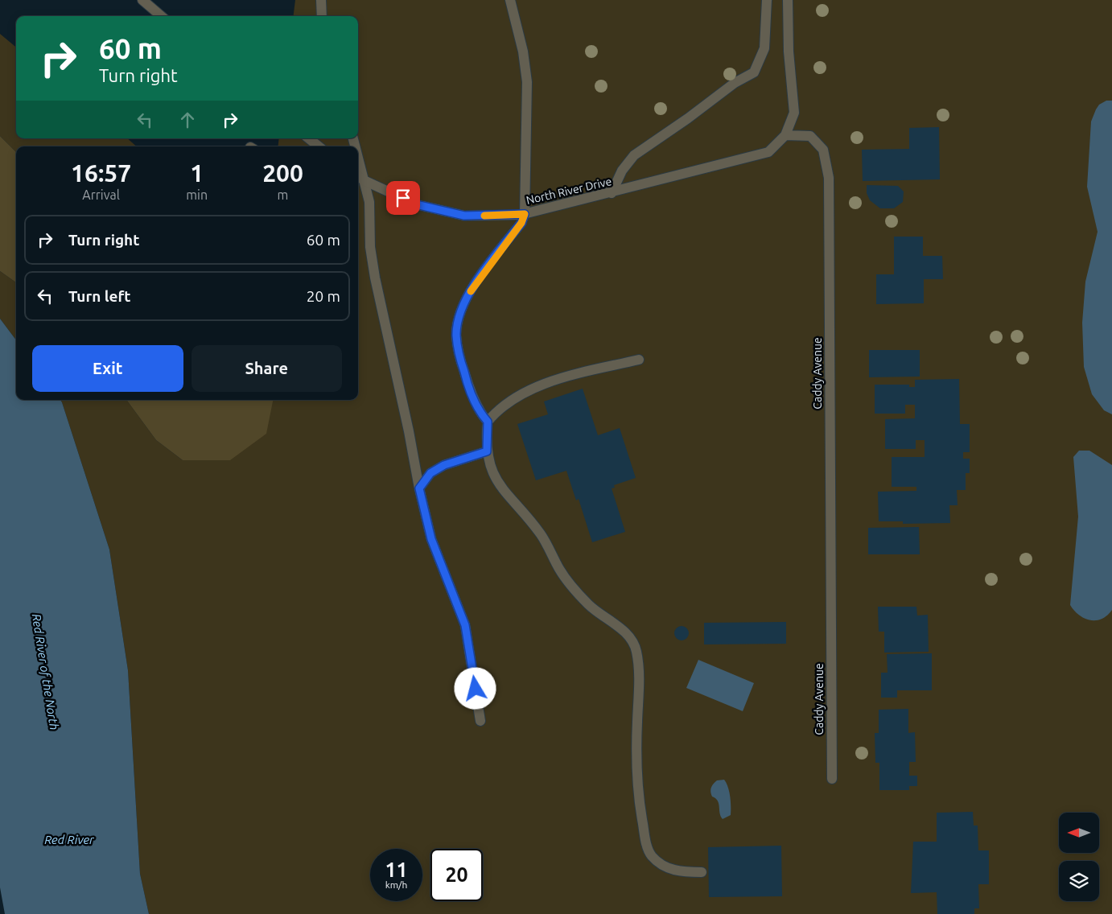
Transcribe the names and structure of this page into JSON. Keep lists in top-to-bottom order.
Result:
{
  "streets": {
    "street": ["North River Drive", "Caddy Avenue"]
  },
  "crossings": [
    ["North River Drive", "Caddy Avenue"]
  ],
  "water": ["Red River of the North", "Red River"],
  "north": "left",
  "page": {
    "turn": ["60 m", "Turn right"],
    "eta": [
      "16:57",
      "Arrival",
      "1",
      "min",
      "200",
      "m"
    ],
    "list": [
      {
        "name": "Turn right",
        "value": "60 m"
      },
      {
        "name": "Turn left",
        "value": "20 m"
      }
    ],
    "buttons": ["Exit", "Share"],
    "speed": "11 km/h",
    "limit": "20"
  }
}
